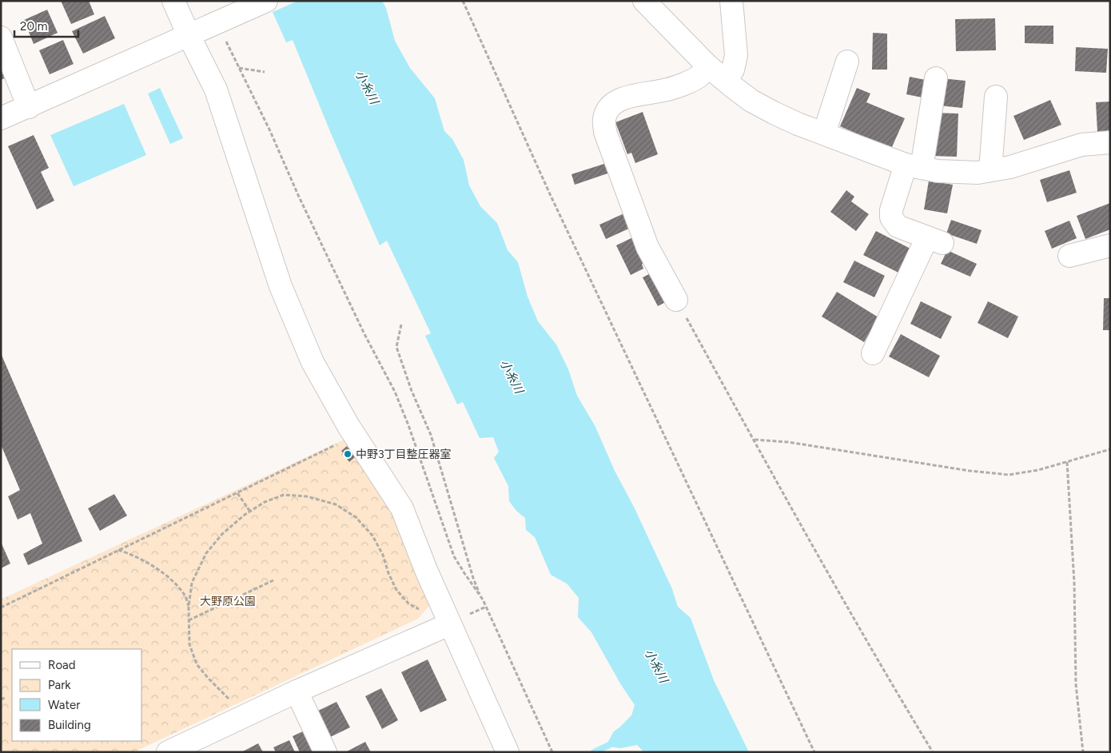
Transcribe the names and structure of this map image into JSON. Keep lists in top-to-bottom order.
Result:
{
  "water": ["小糸川"],
  "parks": ["大野原公園"],
  "places": ["中野3丁目整圧器室"],
  "legend": [
    "Road",
    "Park",
    "Water",
    "Building"
  ],
  "scale_bar": "20 m"
}
